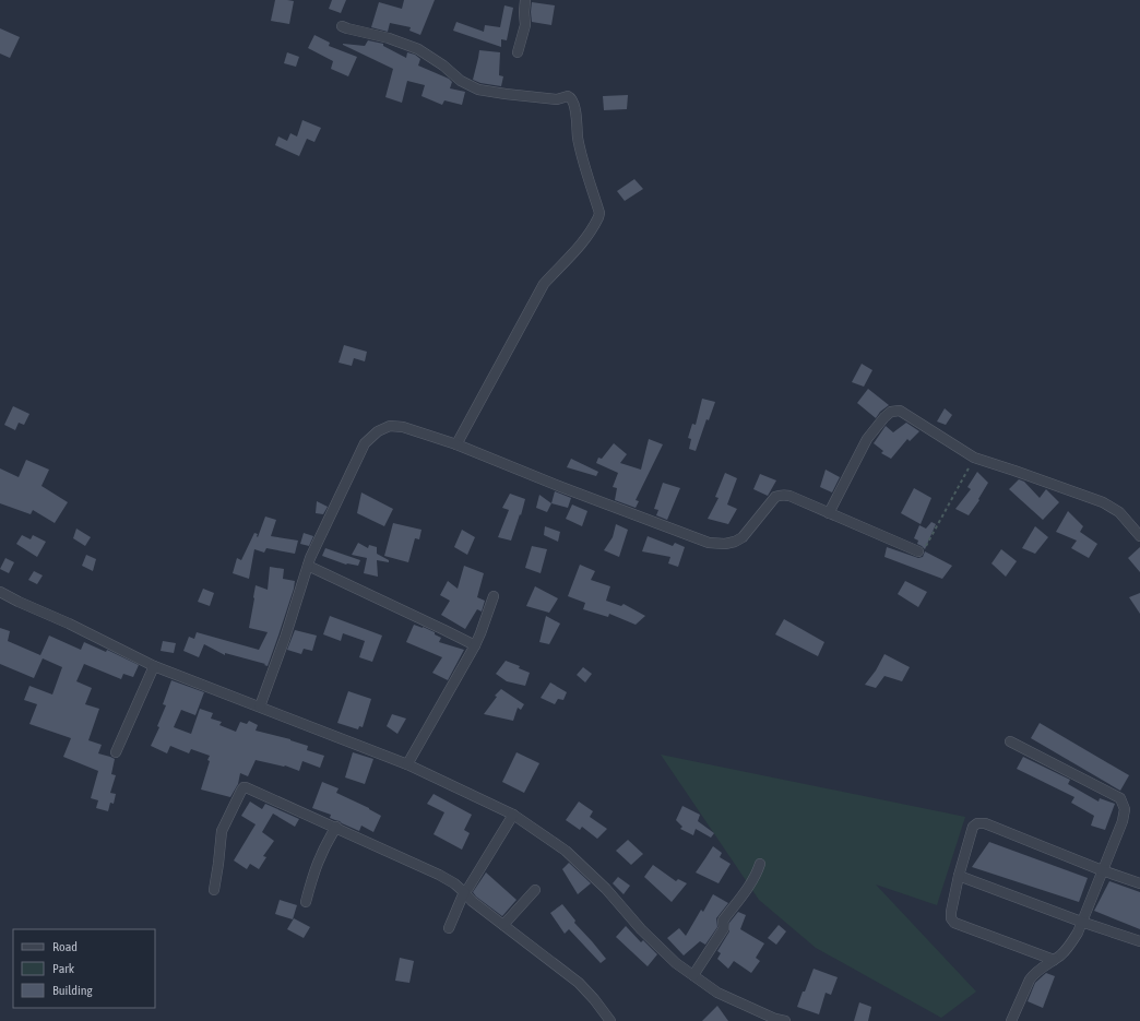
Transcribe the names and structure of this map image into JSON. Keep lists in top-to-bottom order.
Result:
{
  "legend": ["Road", "Park", "Building"]
}
